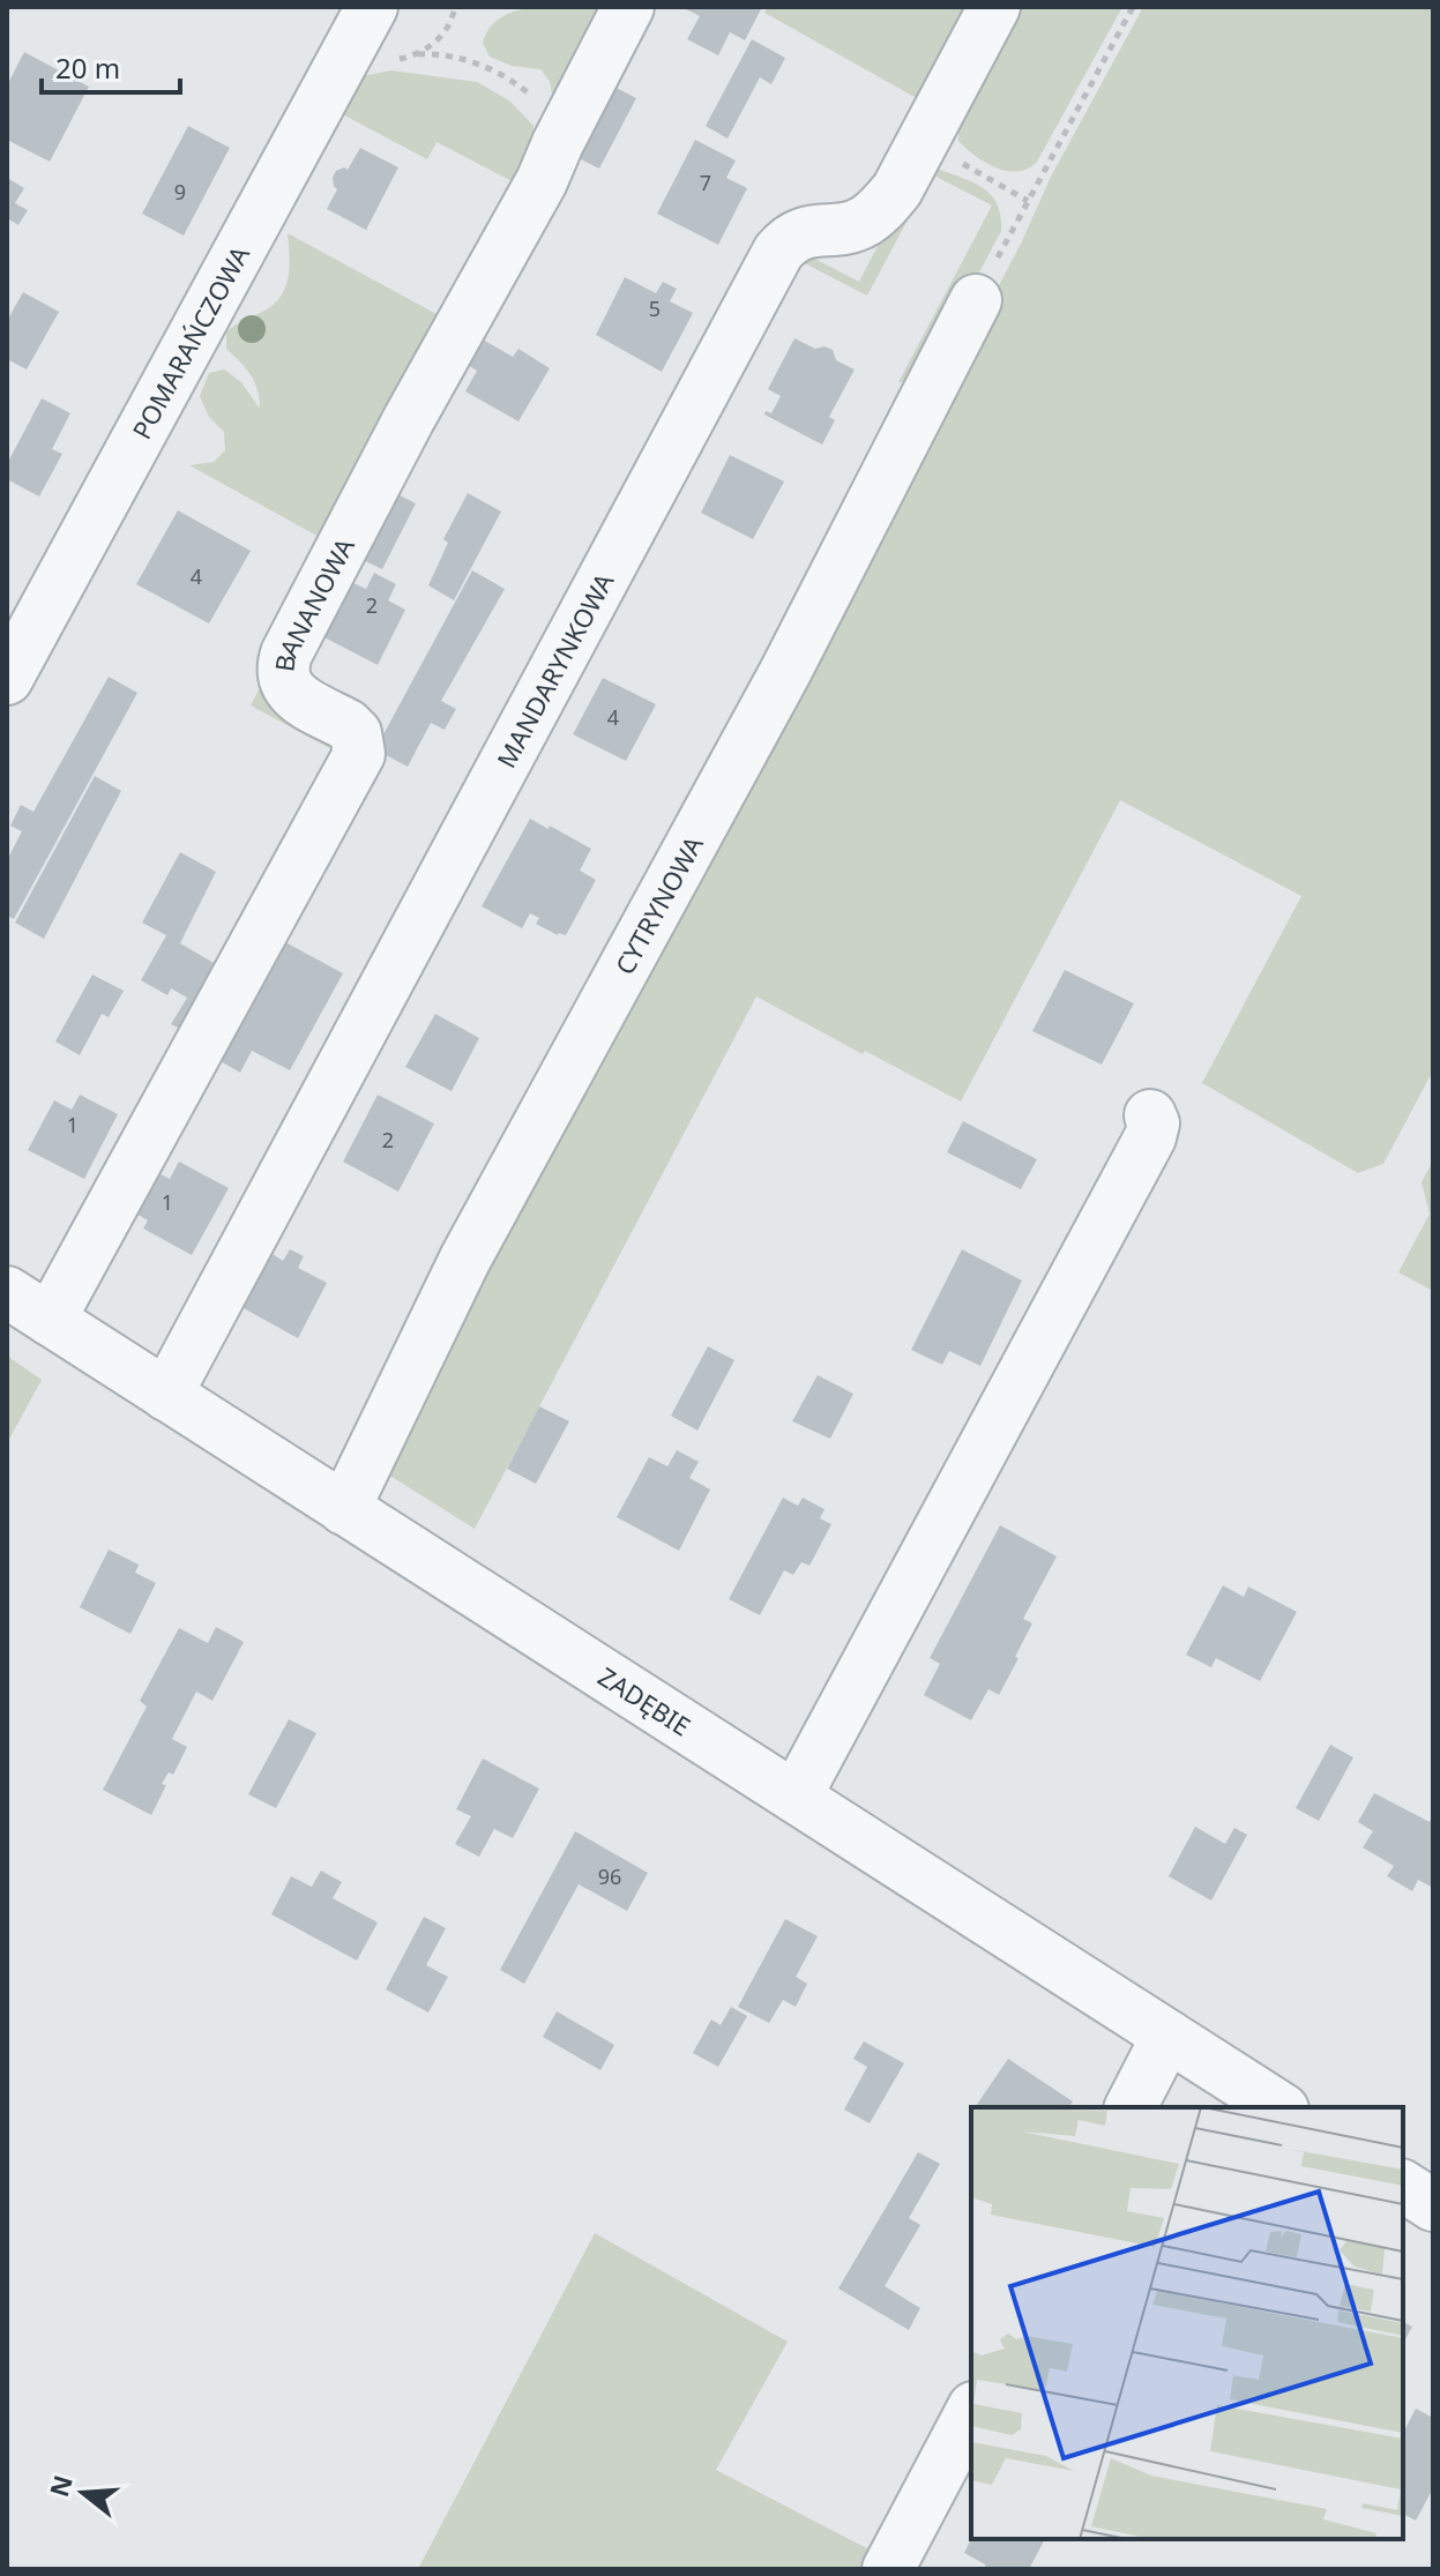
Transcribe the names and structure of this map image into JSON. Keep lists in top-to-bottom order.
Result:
{
  "streets": {
    "street": [
      "POMARAŃCZOWA",
      "BANANOWA",
      "MANDARYNKOWA",
      "CYTRYNOWA",
      "ZADĘBIE"
    ]
  },
  "crossings": [
    ["BANANOWA", "ZADĘBIE"],
    ["MANDARYNKOWA", "ZADĘBIE"],
    ["CYTRYNOWA", "ZADĘBIE"]
  ],
  "house_numbers": [
    "7",
    "9",
    "5",
    "4",
    "2",
    "4",
    "1",
    "2",
    "1",
    "96"
  ],
  "scale_bar": "20 m",
  "north": "left"
}
